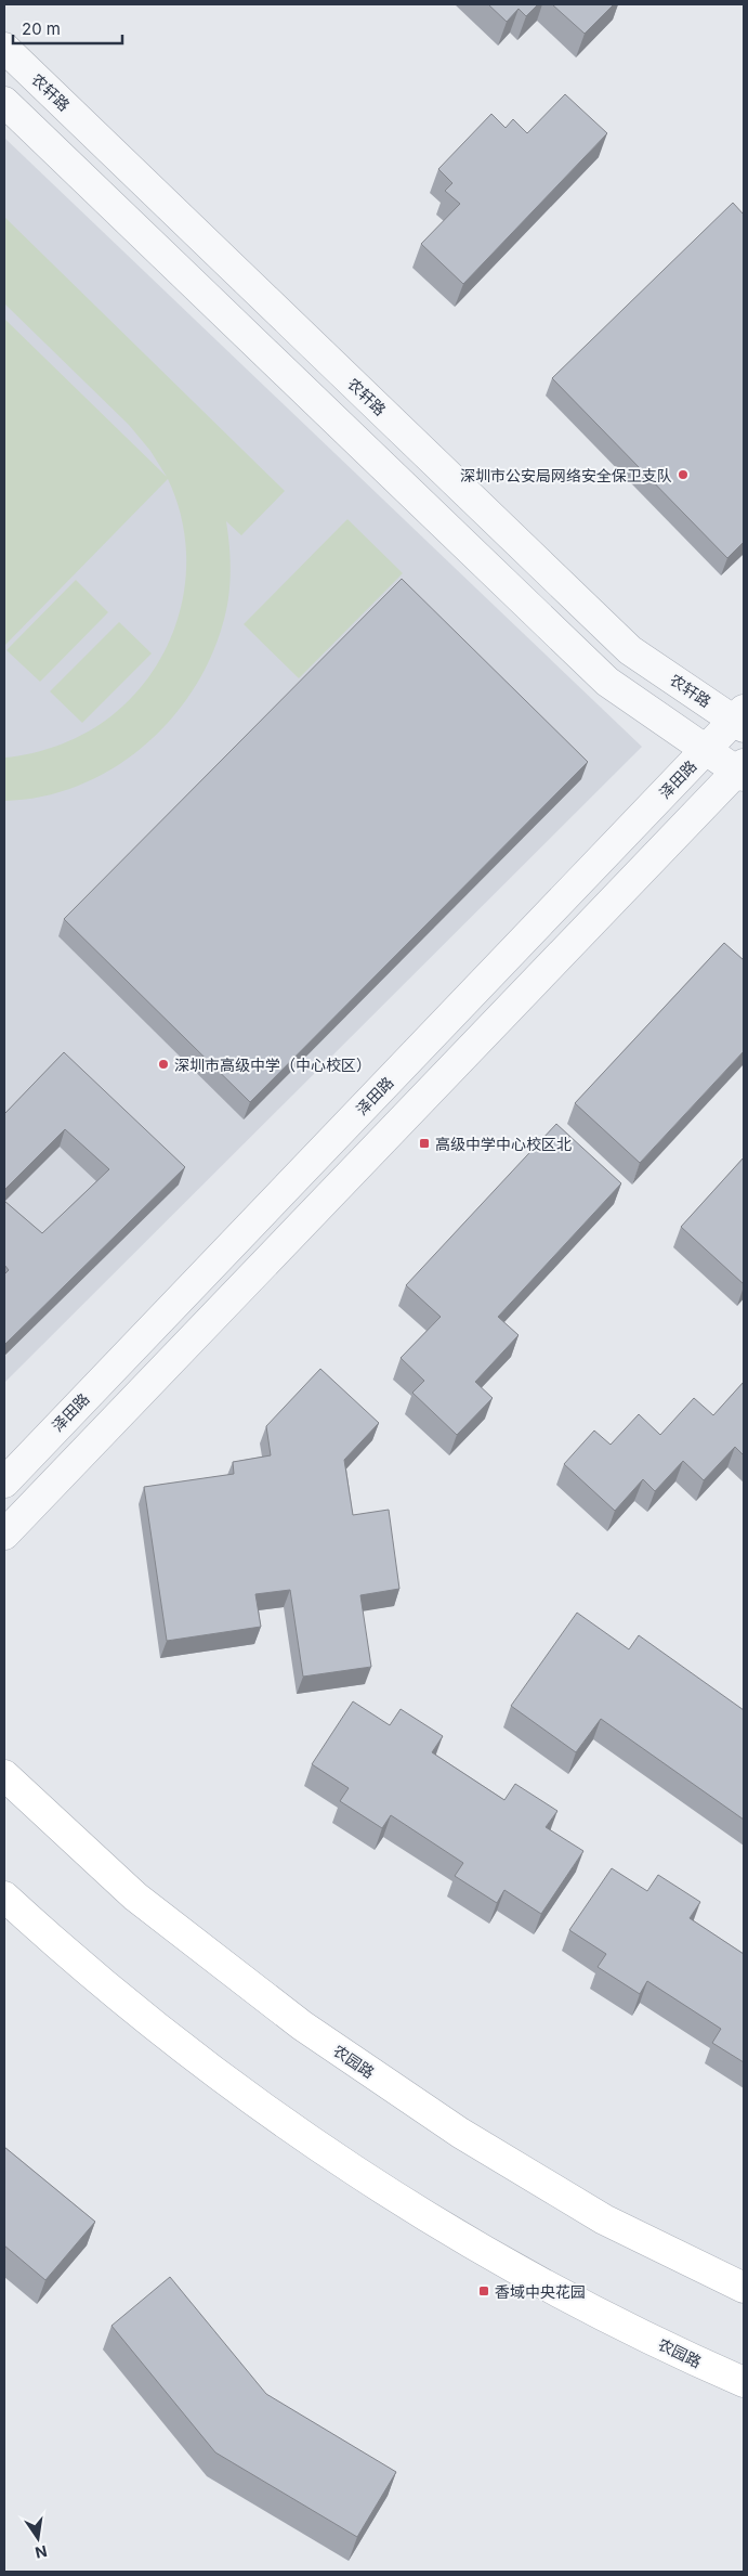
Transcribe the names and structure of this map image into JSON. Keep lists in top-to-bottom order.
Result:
{
  "streets": {
    "main road": ["农园路"],
    "street": ["农轩路", "泽田路"]
  },
  "crossings": [
    ["农轩路", "泽田路"]
  ],
  "places": {
    "other": ["深圳市公安局网络安全保卫支队", "深圳市高级中学（中心校区）"],
    "transit": ["高级中学中心校区北", "香域中央花园"]
  },
  "scale_bar": "20 m",
  "north": "bottom"
}
